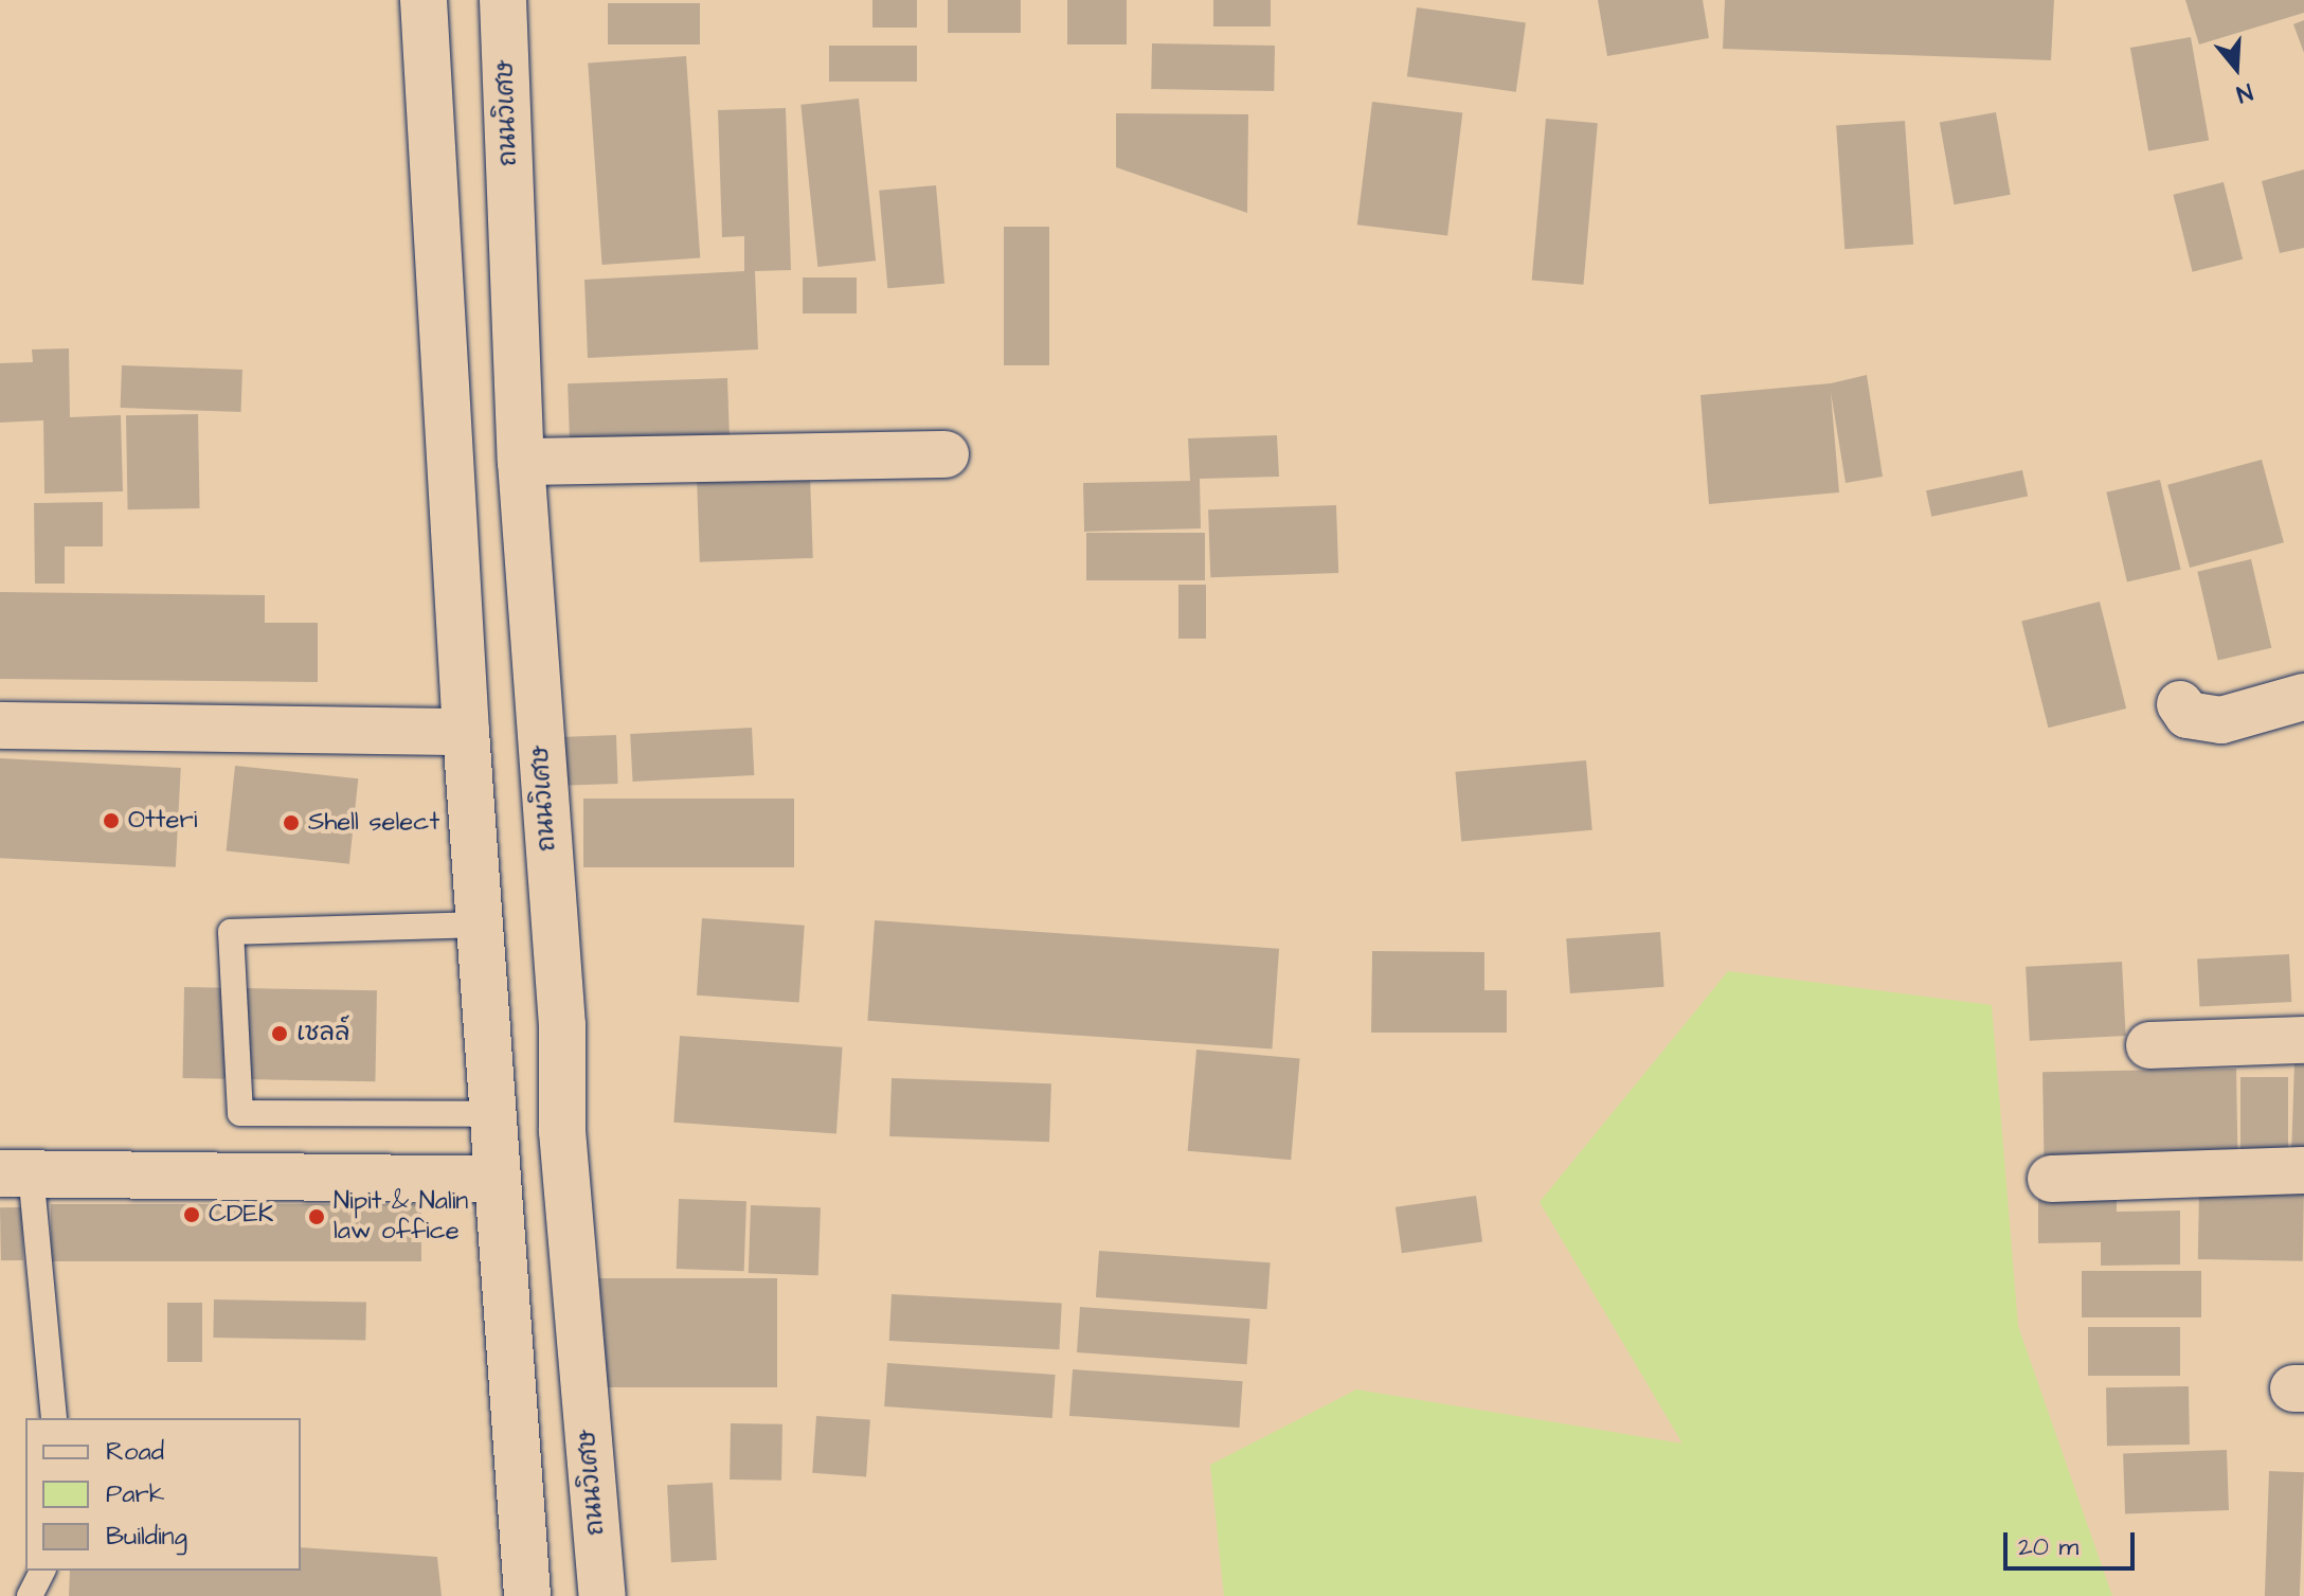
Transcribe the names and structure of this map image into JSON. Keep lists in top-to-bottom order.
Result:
{
  "streets": {
    "main road": ["ถนนวิเศษ"]
  },
  "places": [
    "Otteri",
    "Shell select",
    "เชลล์",
    "CDEK",
    "Nipit & Nalin law office"
  ],
  "legend": ["Road", "Park", "Building"],
  "scale_bar": "20 m",
  "north": "bottom"
}
